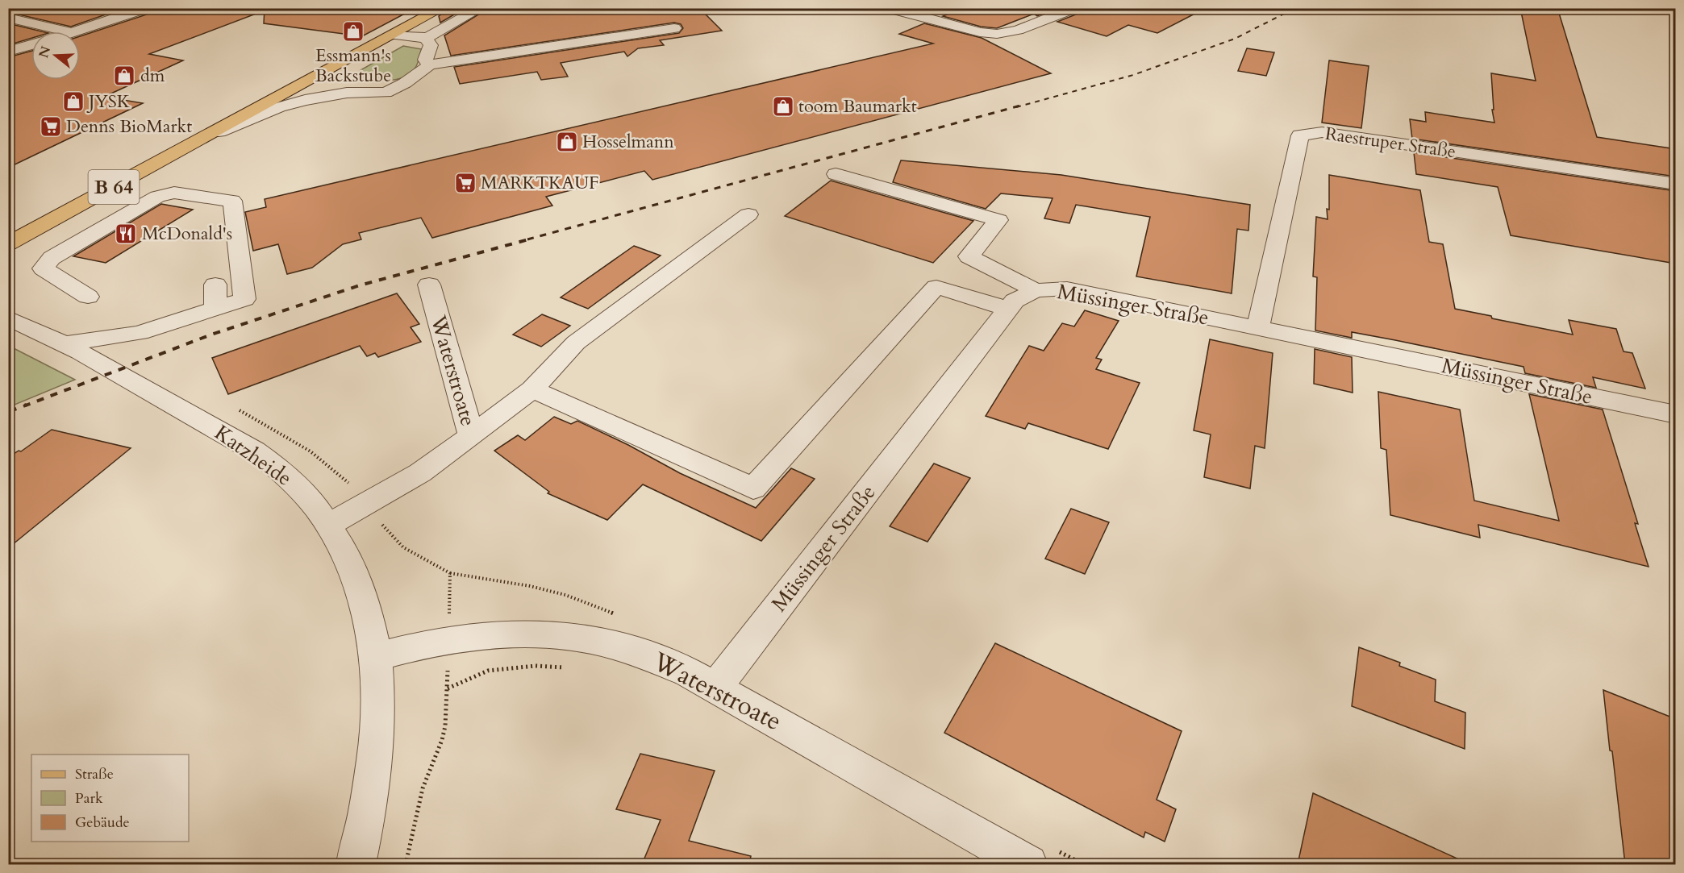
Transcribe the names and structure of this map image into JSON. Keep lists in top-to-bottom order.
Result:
{
  "streets": {
    "main road": ["B 64"],
    "street": [
      "Raestruper Straße",
      "Müssinger Straße",
      "Waterstroate",
      "Katzheide"
    ]
  },
  "crossings": [
    ["Raestruper Straße", "Müssinger Straße"],
    ["Müssinger Straße", "Waterstroate"],
    ["Waterstroate", "Katzheide"]
  ],
  "places": {
    "shop": [
      "Essmann's Backstube",
      "dm",
      "JYSK",
      "toom Baumarkt",
      "Hosselmann"
    ],
    "supermarket": ["Denns BioMarkt", "MARKTKAUF"],
    "restaurant": ["McDonald's"]
  },
  "legend": ["Straße", "Park", "Gebäude"],
  "north": "left"
}
